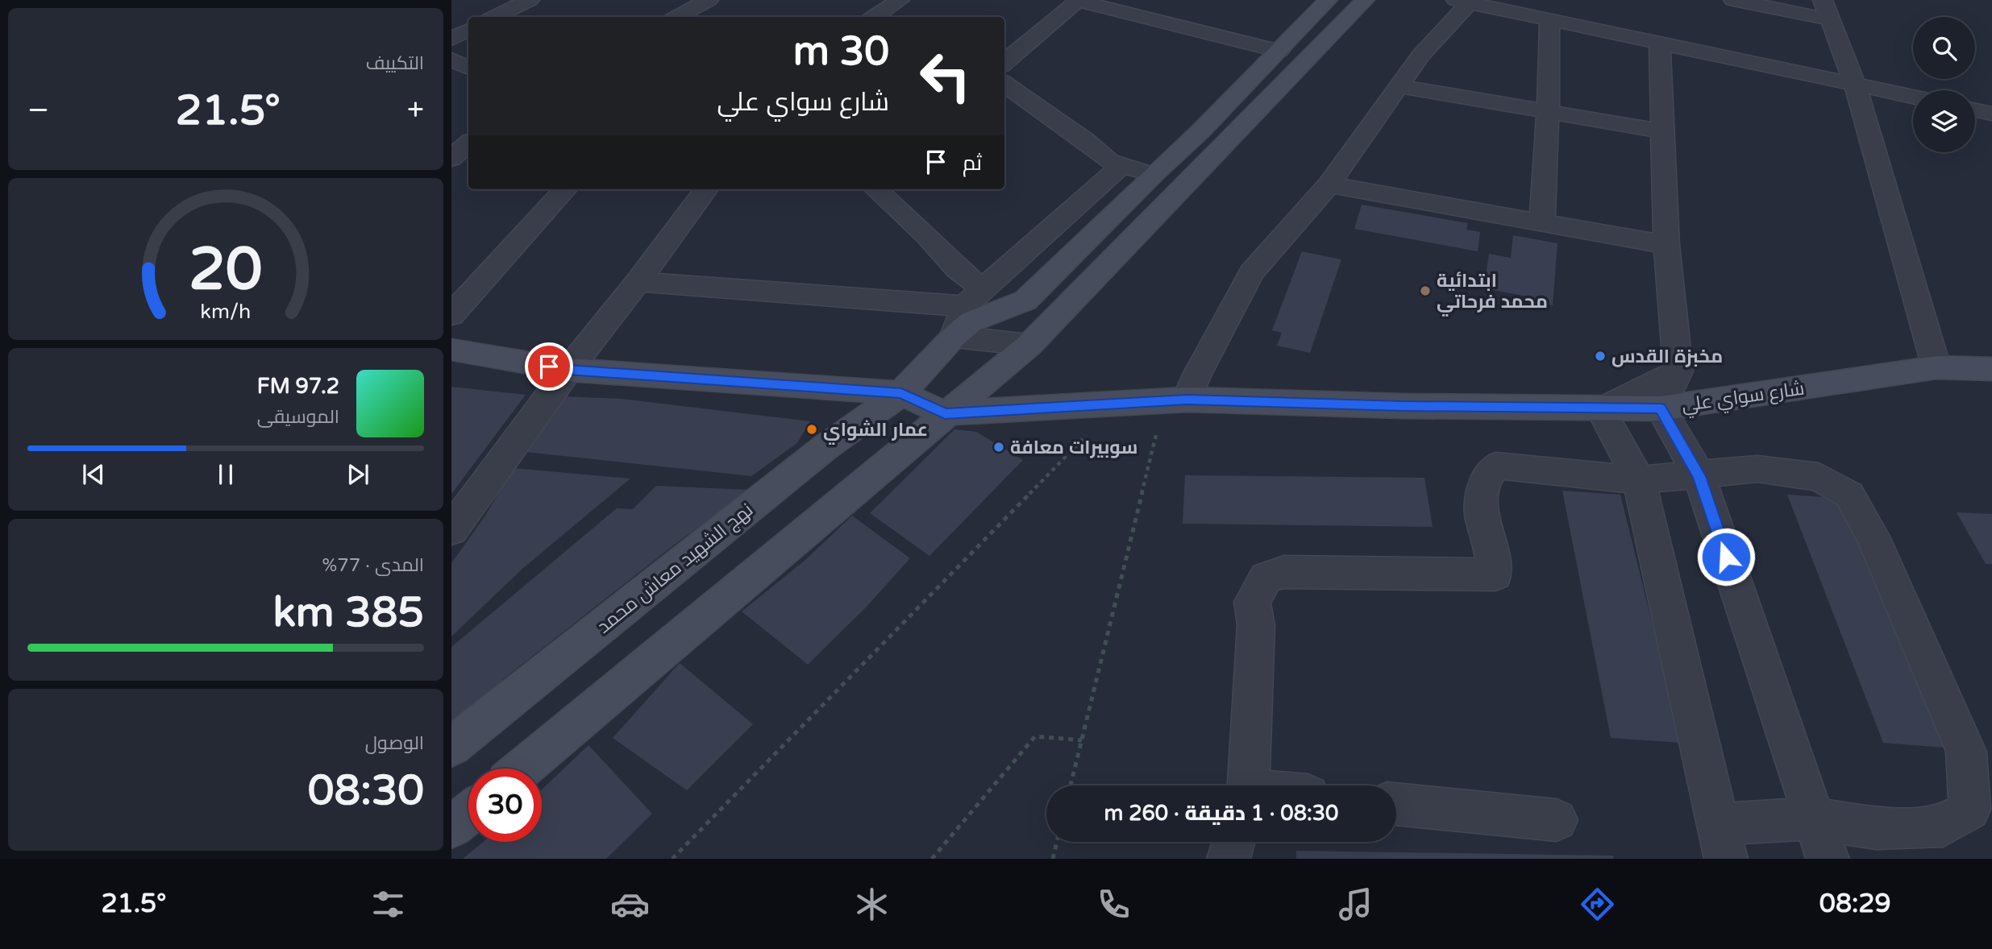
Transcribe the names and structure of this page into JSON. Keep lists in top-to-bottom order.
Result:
{
  "streets": {
    "main road": ["شارع سواي علي", "نهج الشهيد معاش محمد"]
  },
  "crossings": [
    ["شارع سواي علي", "نهج الشهيد معاش محمد"]
  ],
  "places": [
    "ابتدائية محمد فرحاتي",
    "مخبزة القدس",
    "عمار الشواي",
    "سوبيرات معافة"
  ],
  "page": {
    "tile": [
      "التكييف",
      ["المدى · 77%", "385 km"],
      ["الوصول", "08:30"]
    ],
    "turn": ["30 m", "شارع سواي علي"],
    "heat": ["−", "21.5°", "+"],
    "then": "ثم",
    "song": ["97.2 FM", "الموسيقى"],
    "limit": "30",
    "trip": "08:30 · 1 دقيقة · 260 m",
    "tabs": ["08:29", "21.5°"],
    "gauge": ["20", "km/h"]
  }
}
